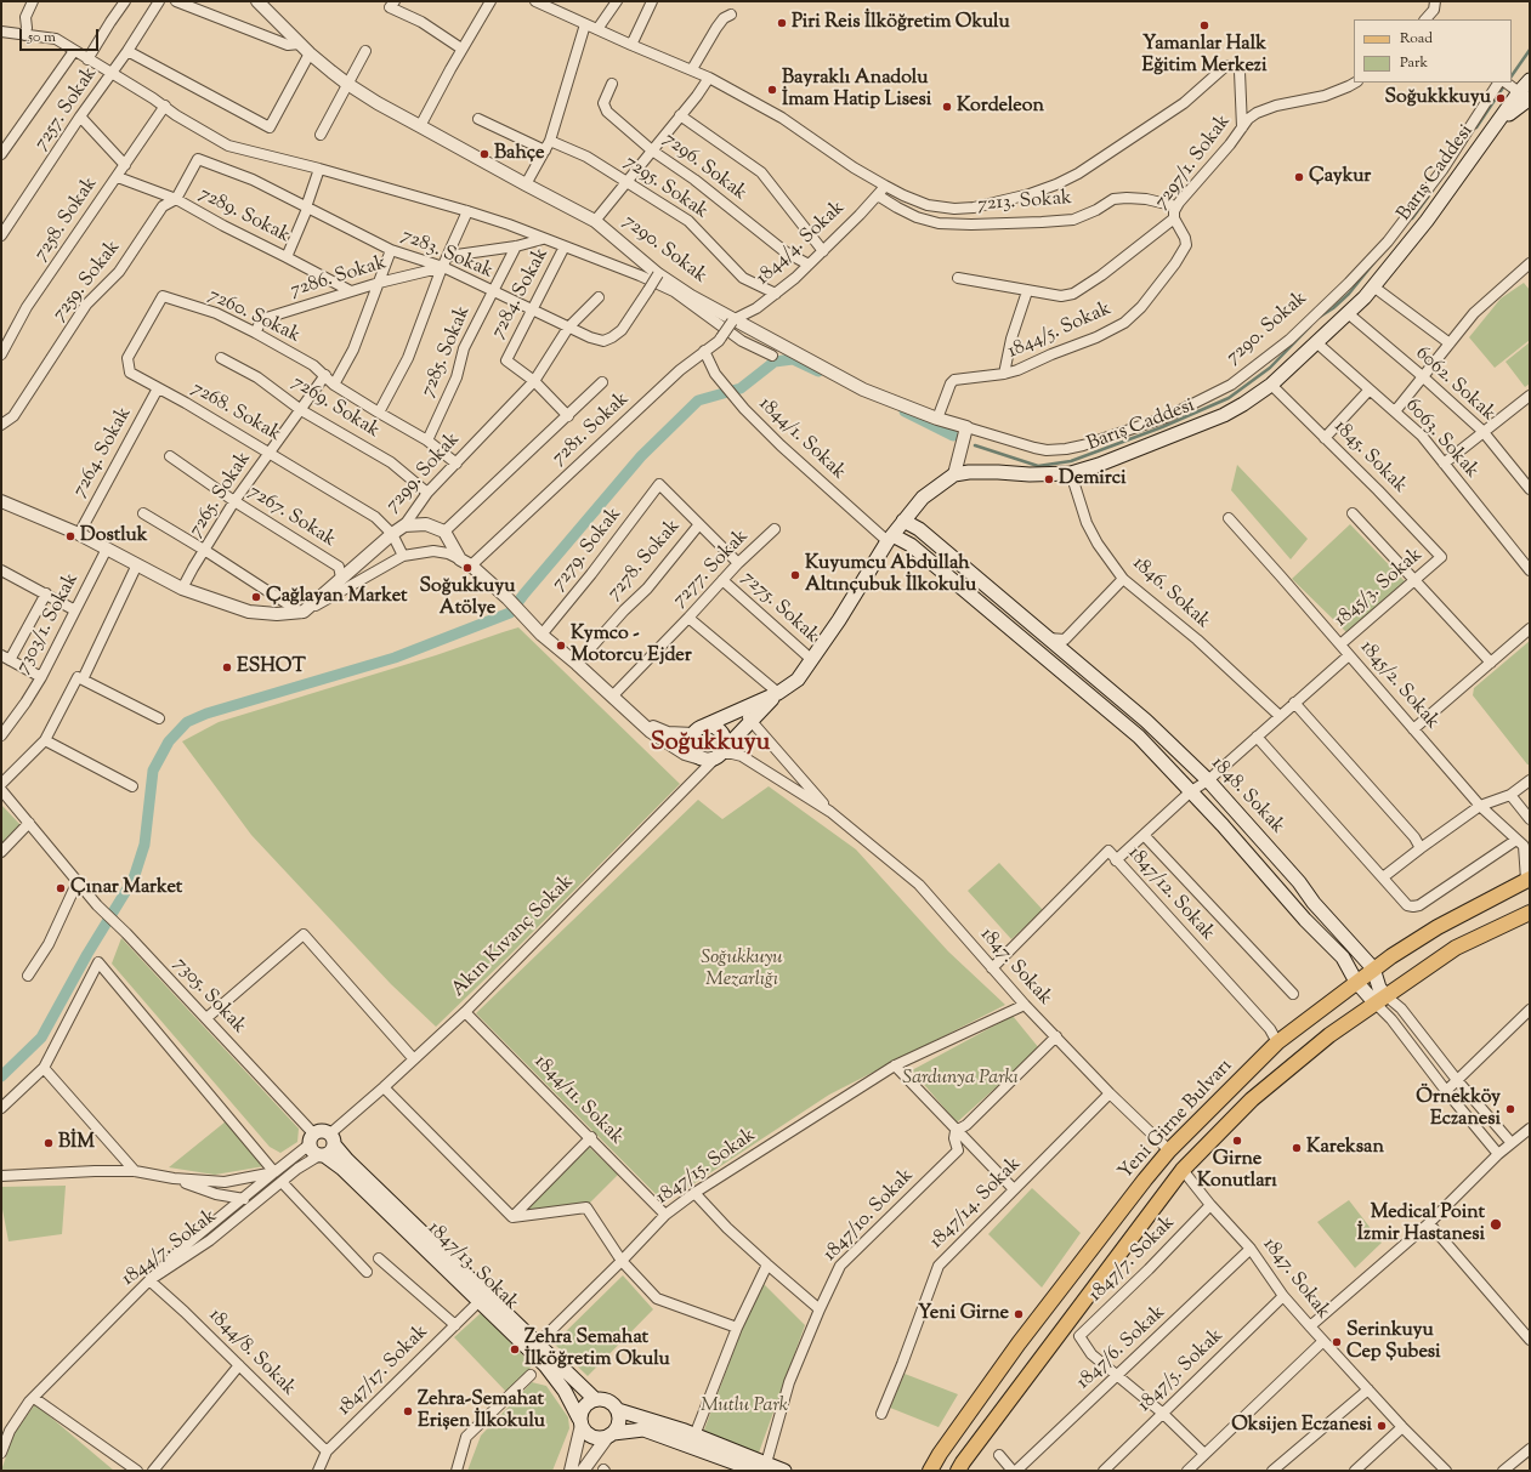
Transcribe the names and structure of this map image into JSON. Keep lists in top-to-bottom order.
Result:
{
  "streets": {
    "main road": [
      "Barış Caddesi",
      "1848. Sokak",
      "Yeni Girne Bulvarı",
      "1847/13. Sokak"
    ],
    "street": [
      "7257. Sokak",
      "7297/1. Sokak",
      "7296. Sokak",
      "7295. Sokak",
      "7213. Sokak",
      "7289. Sokak",
      "7258. Sokak",
      "1844/4. Sokak",
      "7290. Sokak",
      "7283. Sokak",
      "7286. Sokak",
      "7259. Sokak",
      "7284. Sokak",
      "7260. Sokak",
      "1844/5. Sokak",
      "7285. Sokak",
      "6062. Sokak",
      "7269. Sokak",
      "7268. Sokak",
      "7281. Sokak",
      "1844/1. Sokak",
      "6063. Sokak",
      "7264. Sokak",
      "1845. Sokak",
      "7299. Sokak",
      "7265. Sokak",
      "7267. Sokak",
      "7279. Sokak",
      "7278. Sokak",
      "7277. Sokak",
      "1845/3. Sokak",
      "1846. Sokak",
      "7275. Sokak",
      "7303/1. Sokak",
      "1845/2. Sokak",
      "1847/12. Sokak",
      "Akın Kıvanç Sokak",
      "1847. Sokak",
      "7305. Sokak",
      "1844/11. Sokak",
      "1847/15. Sokak",
      "1847/14. Sokak",
      "1847/10. Sokak",
      "1844/7. Sokak",
      "1847/7. Sokak",
      "1847/6. Sokak",
      "1844/8. Sokak",
      "1847/17. Sokak",
      "1847/5. Sokak"
    ]
  },
  "crossings": [
    ["7297/1. Sokak", "7213. Sokak"],
    ["7297/1. Sokak", "1844/5. Sokak"],
    ["7296. Sokak", "1844/4. Sokak"],
    ["Barış Caddesi", "6062. Sokak"],
    ["Barış Caddesi", "6063. Sokak"],
    ["Barış Caddesi", "1845. Sokak"],
    ["Barış Caddesi", "1846. Sokak"],
    ["7295. Sokak", "1844/4. Sokak"],
    ["7213. Sokak", "1844/4. Sokak"],
    ["7289. Sokak", "7258. Sokak"],
    ["7289. Sokak", "7286. Sokak"],
    ["7289. Sokak", "7259. Sokak"],
    ["1844/4. Sokak", "7290. Sokak"],
    ["1844/4. Sokak", "7281. Sokak"],
    ["7290. Sokak", "7283. Sokak"],
    ["7290. Sokak", "1844/5. Sokak"],
    ["7290. Sokak", "7281. Sokak"],
    ["7283. Sokak", "7286. Sokak"],
    ["7283. Sokak", "7259. Sokak"],
    ["7283. Sokak", "7284. Sokak"],
    ["7283. Sokak", "7285. Sokak"],
    ["7283. Sokak", "7299. Sokak"],
    ["7286. Sokak", "7260. Sokak"],
    ["7284. Sokak", "7299. Sokak"],
    ["7260. Sokak", "7285. Sokak"],
    ["7260. Sokak", "7268. Sokak"],
    ["7260. Sokak", "7265. Sokak"],
    ["7269. Sokak", "7299. Sokak"],
    ["7269. Sokak", "7265. Sokak"],
    ["7268. Sokak", "7264. Sokak"],
    ["7268. Sokak", "7299. Sokak"],
    ["7268. Sokak", "7265. Sokak"],
    ["7281. Sokak", "1844/1. Sokak"],
    ["1844/1. Sokak", "1848. Sokak"],
    ["1845. Sokak", "1845/3. Sokak"],
    ["7299. Sokak", "7267. Sokak"],
    ["7265. Sokak", "7267. Sokak"],
    ["7279. Sokak", "7278. Sokak"],
    ["7277. Sokak", "7275. Sokak"],
    ["1845/3. Sokak", "1845/2. Sokak"],
    ["1845/2. Sokak", "Yeni Girne Bulvarı"],
    ["1848. Sokak", "Yeni Girne Bulvarı"],
    ["1847/12. Sokak", "1847. Sokak"],
    ["1847/12. Sokak", "Yeni Girne Bulvarı"],
    ["Akın Kıvanç Sokak", "1847. Sokak"],
    ["Akın Kıvanç Sokak", "7305. Sokak"],
    ["Akın Kıvanç Sokak", "1844/11. Sokak"],
    ["Akın Kıvanç Sokak", "1844/7. Sokak"],
    ["Akın Kıvanç Sokak", "1847/13. Sokak"],
    ["1847. Sokak", "Yeni Girne Bulvarı"],
    ["1847. Sokak", "1847/15. Sokak"],
    ["1847. Sokak", "1847/14. Sokak"],
    ["1847. Sokak", "1847/7. Sokak"],
    ["1847. Sokak", "1847/6. Sokak"],
    ["1847. Sokak", "1847/5. Sokak"],
    ["7305. Sokak", "1844/7. Sokak"],
    ["7305. Sokak", "1847/13. Sokak"],
    ["1844/11. Sokak", "1847/15. Sokak"],
    ["1847/15. Sokak", "1847/13. Sokak"],
    ["1844/7. Sokak", "1847/13. Sokak"],
    ["1844/7. Sokak", "1844/8. Sokak"],
    ["1847/7. Sokak", "1847/6. Sokak"],
    ["1847/13. Sokak", "1847/17. Sokak"],
    ["1844/8. Sokak", "1847/17. Sokak"]
  ],
  "districts": ["Soğukkuyu"],
  "parks": ["Soğukkuyu Mezarlığı", "Sardunya Parkı", "Mutlu Park"],
  "places": [
    "Piri Reis İlköğretim Okulu",
    "Yamanlar Halk Eğitim Merkezi",
    "Bayraklı Anadolu İmam Hatip Lisesi",
    "Soğukkkuyu",
    "Kordeleon",
    "Bahçe",
    "Çaykur",
    "Demirci",
    "Dostluk",
    "Soğukkuyu Atölye",
    "Kuyumcu Abdullah Altınçubuk İlkokulu",
    "Çağlayan Market",
    "Kymco - Motorcu Ejder",
    "ESHOT",
    "Çınar Market",
    "Örnekköy Eczanesi",
    "Girne Konutları",
    "BİM",
    "Kareksan",
    "Medical Point İzmir Hastanesi",
    "Yeni Girne",
    "Serinkuyu Cep Şubesi",
    "Zehra Semahat İlköğretim Okulu",
    "Zehra-Semahat Erişen İlkokulu",
    "Oksijen Eczanesi"
  ],
  "legend": ["Road", "Park"],
  "scale_bar": "50 m"
}
